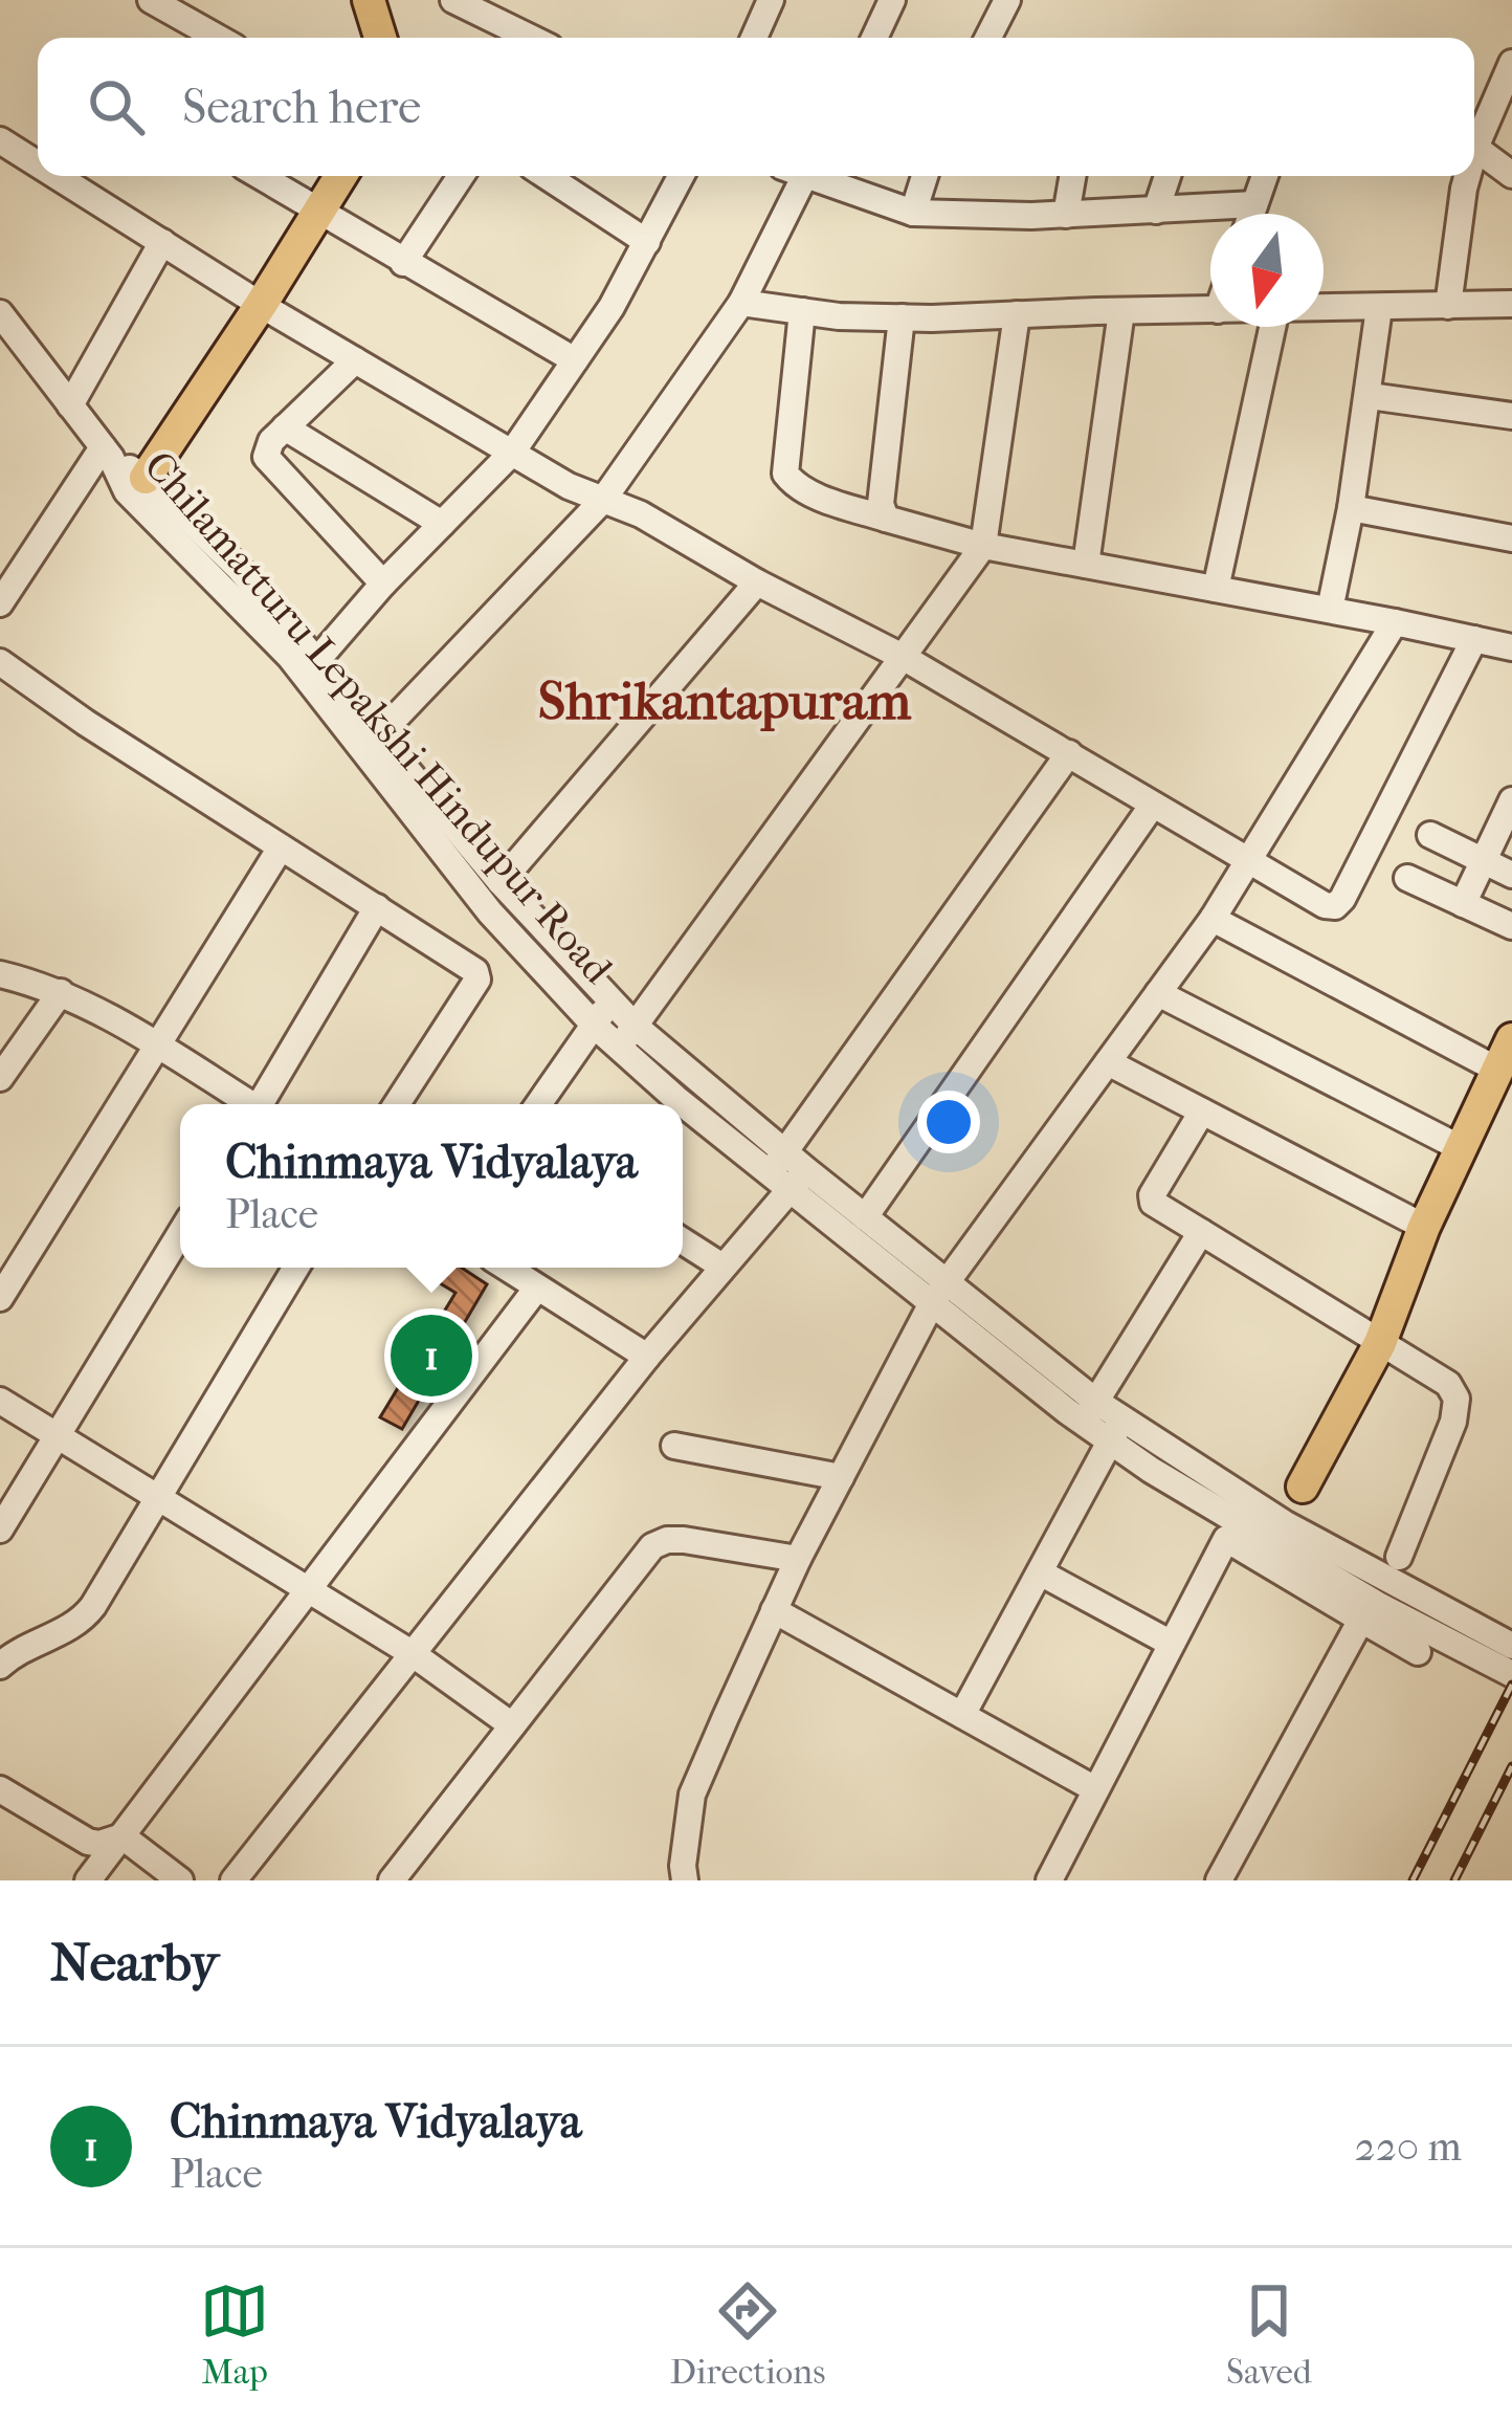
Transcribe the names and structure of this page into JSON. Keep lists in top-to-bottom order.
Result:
{
  "streets": {
    "street": ["Chilamatturu Lepakshi Hindupur Road"]
  },
  "districts": ["Shrikantapuram"],
  "north": "bottom",
  "page": {
    "search": "Search here",
    "popup": ["Chinmaya Vidyalaya", "Place"],
    "pins": "1",
    "heading": "Nearby",
    "list": [
      {
        "mark": "1",
        "name": "Chinmaya Vidyalaya",
        "note": "Place",
        "value": "220 m"
      }
    ],
    "nav": ["Map", "Directions", "Saved"]
  }
}
